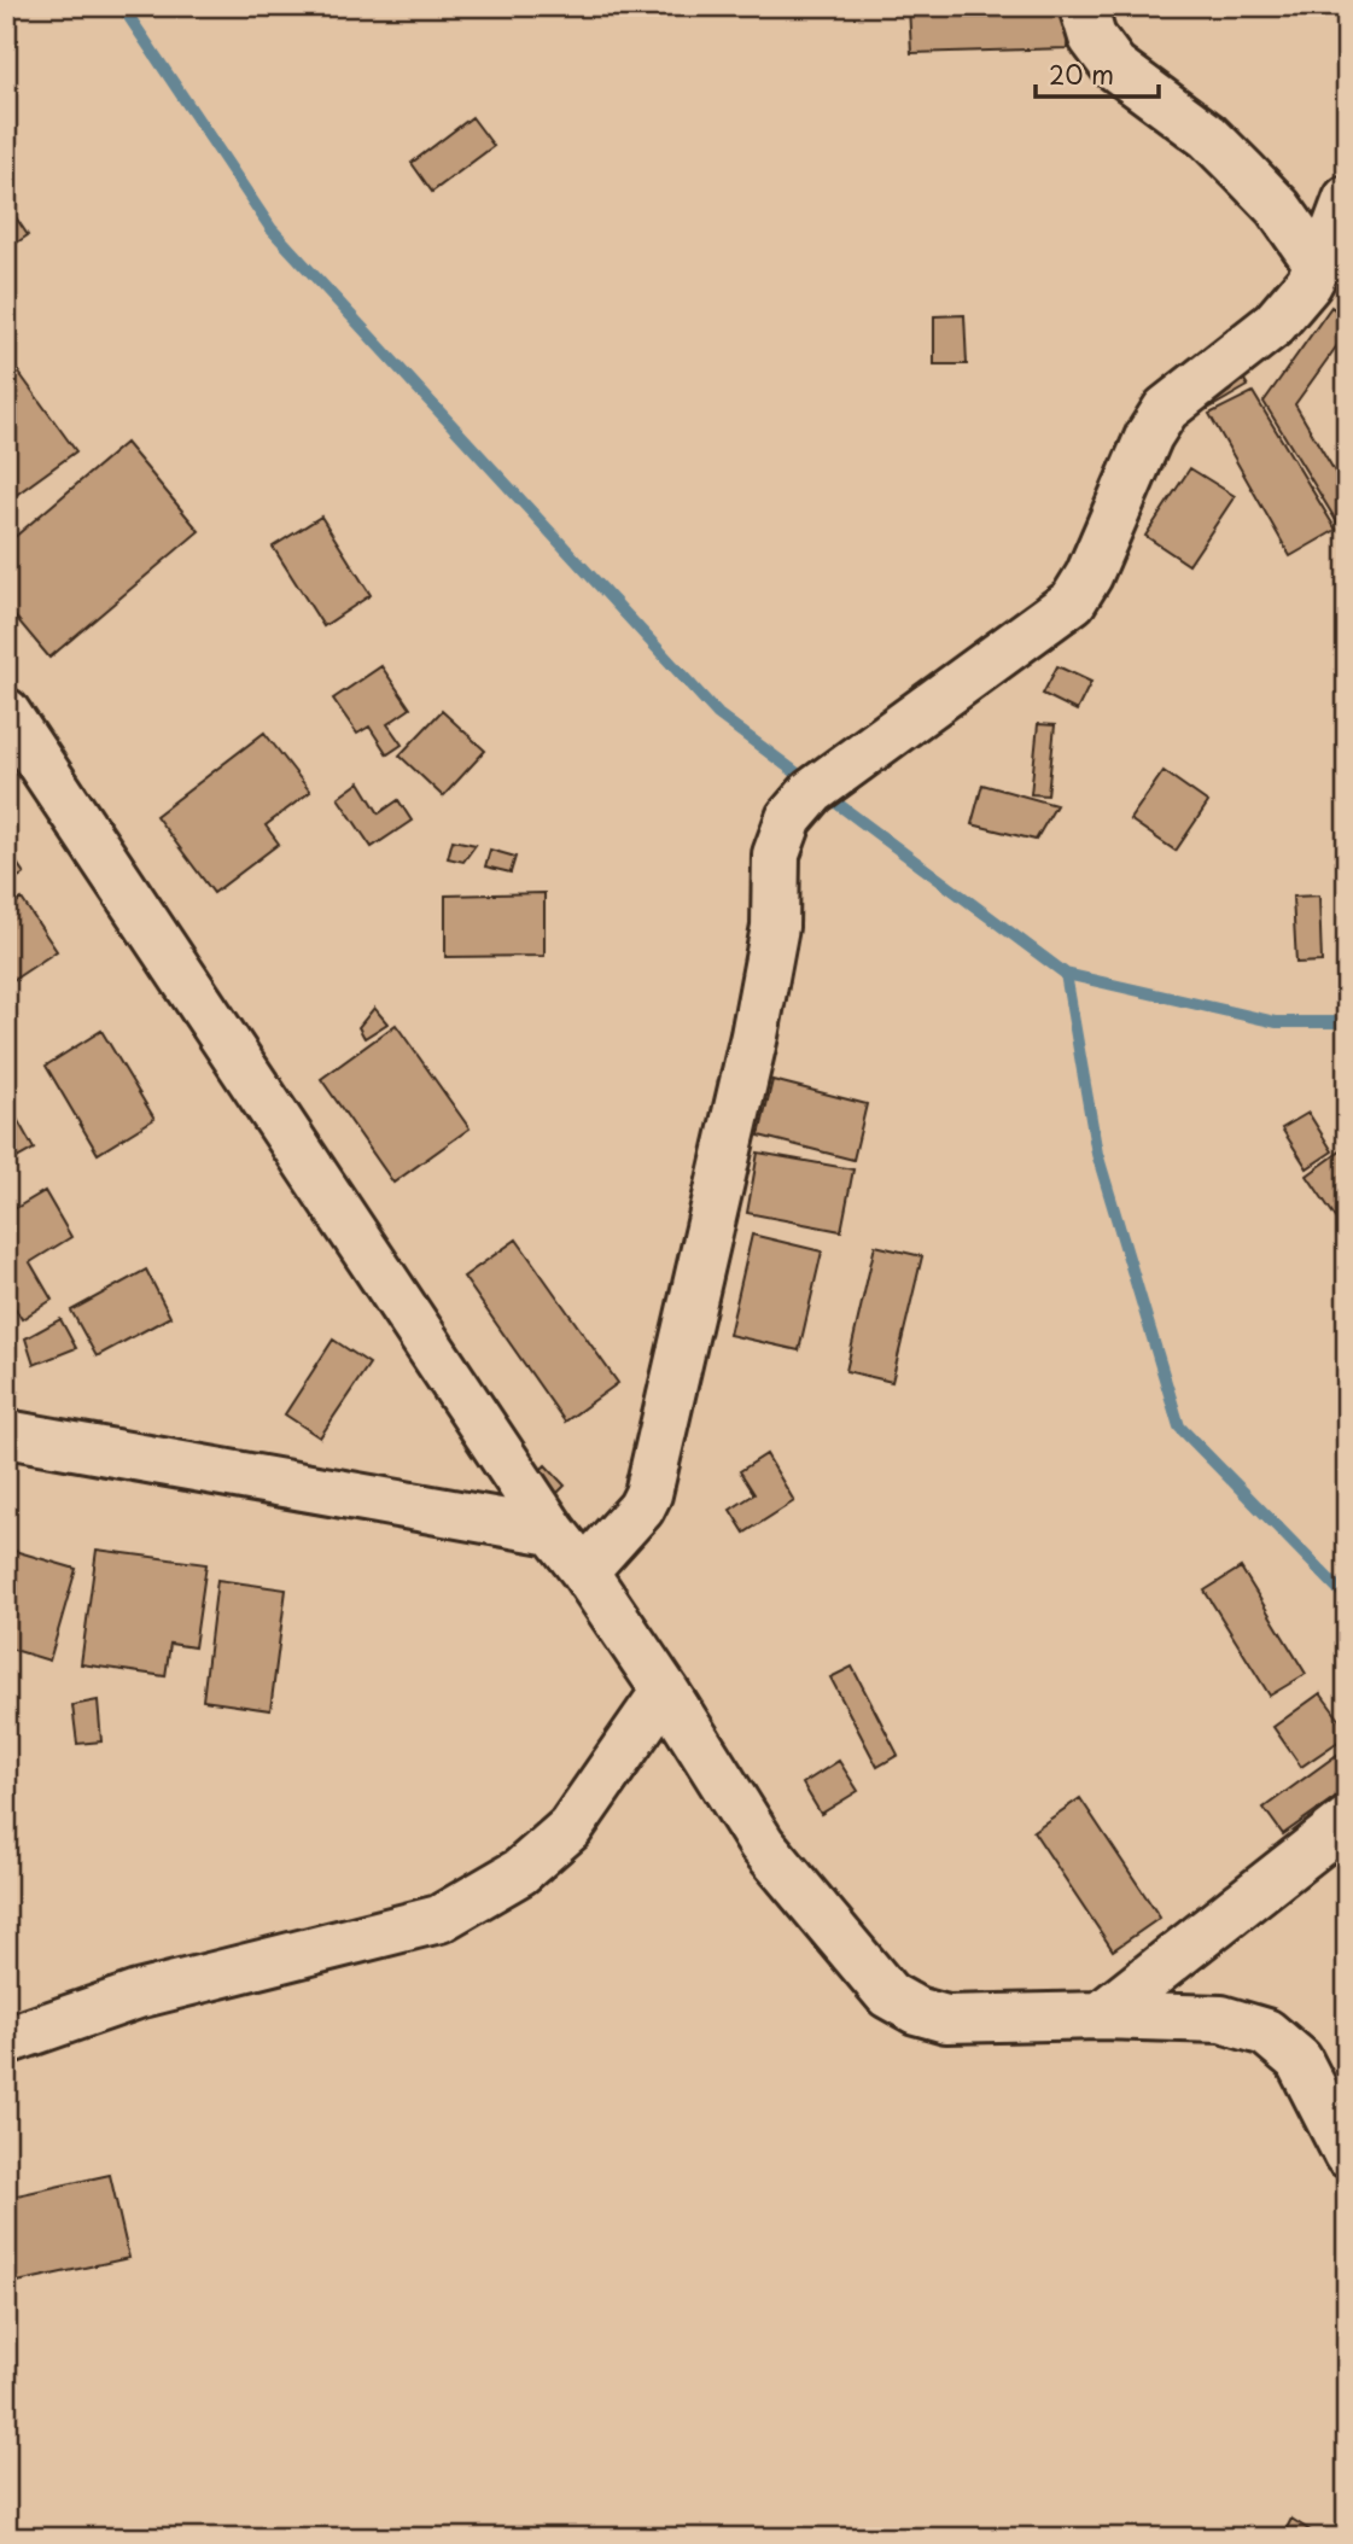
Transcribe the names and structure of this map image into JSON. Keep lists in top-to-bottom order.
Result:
{
  "scale_bar": "20 m"
}
